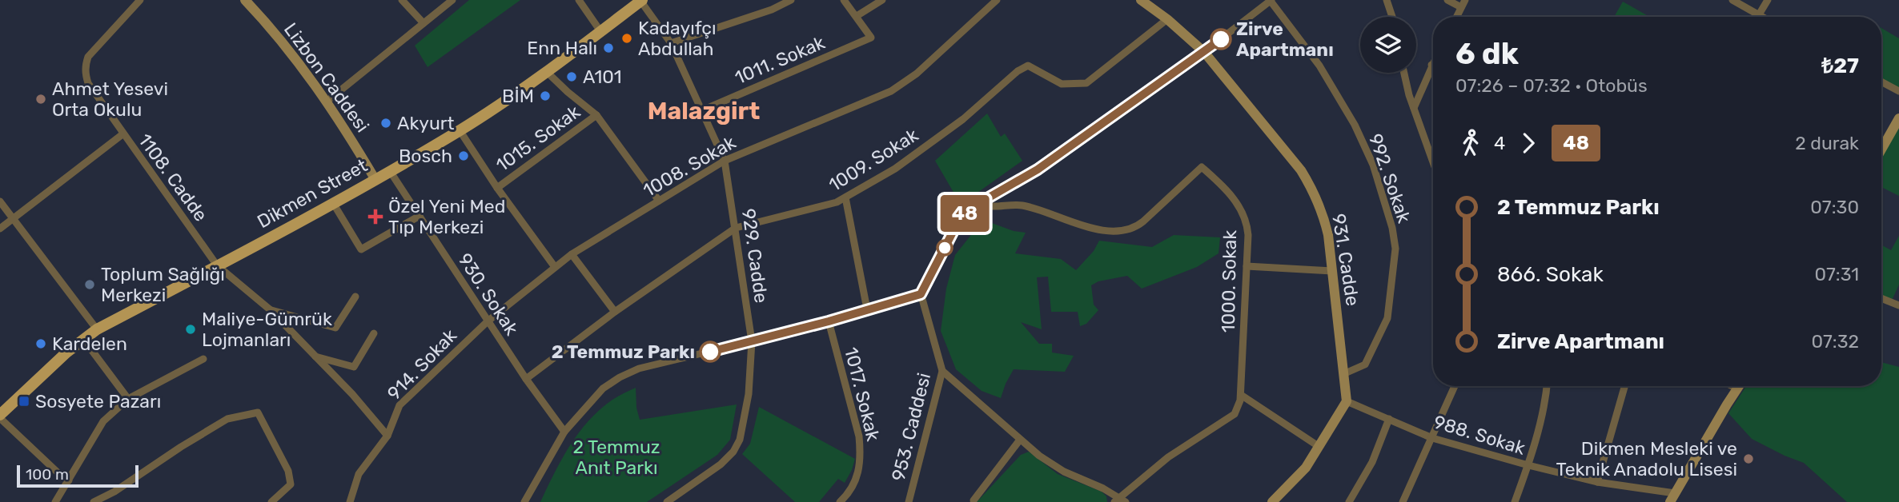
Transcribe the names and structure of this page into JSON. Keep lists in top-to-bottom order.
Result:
{
  "streets": {
    "main road": ["Lizbon Caddesi", "Dikmen Street", "931. Cadde"],
    "street": [
      "1011. Sokak",
      "1015. Sokak",
      "1009. Sokak",
      "1008. Sokak",
      "1108. Cadde",
      "992. Sokak",
      "929. Cadde",
      "1000. Sokak",
      "930. Sokak",
      "914. Sokak",
      "1017. Sokak",
      "953. Caddesi",
      "988. Sokak"
    ]
  },
  "crossings": [
    ["1011. Sokak", "929. Cadde"],
    ["Lizbon Caddesi", "Dikmen Street"],
    ["1009. Sokak", "929. Cadde"],
    ["1009. Sokak", "931. Cadde"],
    ["1009. Sokak", "930. Sokak"],
    ["1008. Sokak", "929. Cadde"],
    ["1008. Sokak", "930. Sokak"],
    ["1008. Sokak", "914. Sokak"],
    ["1108. Cadde", "Dikmen Street"],
    ["1108. Cadde", "914. Sokak"],
    ["992. Sokak", "931. Cadde"],
    ["Dikmen Street", "929. Cadde"],
    ["Dikmen Street", "930. Sokak"],
    ["931. Cadde", "988. Sokak"],
    ["930. Sokak", "914. Sokak"]
  ],
  "districts": ["Malazgirt"],
  "parks": ["2 Temmuz Anıt Parkı"],
  "places": {
    "other": [
      "Kadayıfçı Abdullah",
      "Zirve Apartmanı",
      "Enn Halı",
      "A101",
      "BİM",
      "Ahmet Yesevi Orta Okulu",
      "Akyurt",
      "Bosch",
      "Toplum Sağlığı Merkezi",
      "Maliye-Gümrük Lojmanları",
      "Kardelen",
      "2 Temmuz Parkı",
      "Dikmen Mesleki ve Teknik Anadolu Lisesi"
    ],
    "health": ["Özel Yeni Med Tıp Merkezi"],
    "transit": ["Sosyete Pazarı"]
  },
  "lines": ["bus line 48"],
  "scale_bar": "100 m",
  "page": {
    "on_map": "48",
    "heading": ["6 dk", "07:26 – 07:32 · Otobüs", "₺27"],
    "legs": ["4", "48", "2 durak"],
    "list": [
      {
        "name": "2 Temmuz Parkı",
        "value": "07:30"
      },
      {
        "name": "866. Sokak",
        "value": "07:31"
      },
      {
        "name": "Zirve Apartmanı",
        "value": "07:32"
      }
    ],
    "scale": "100 m"
  }
}
